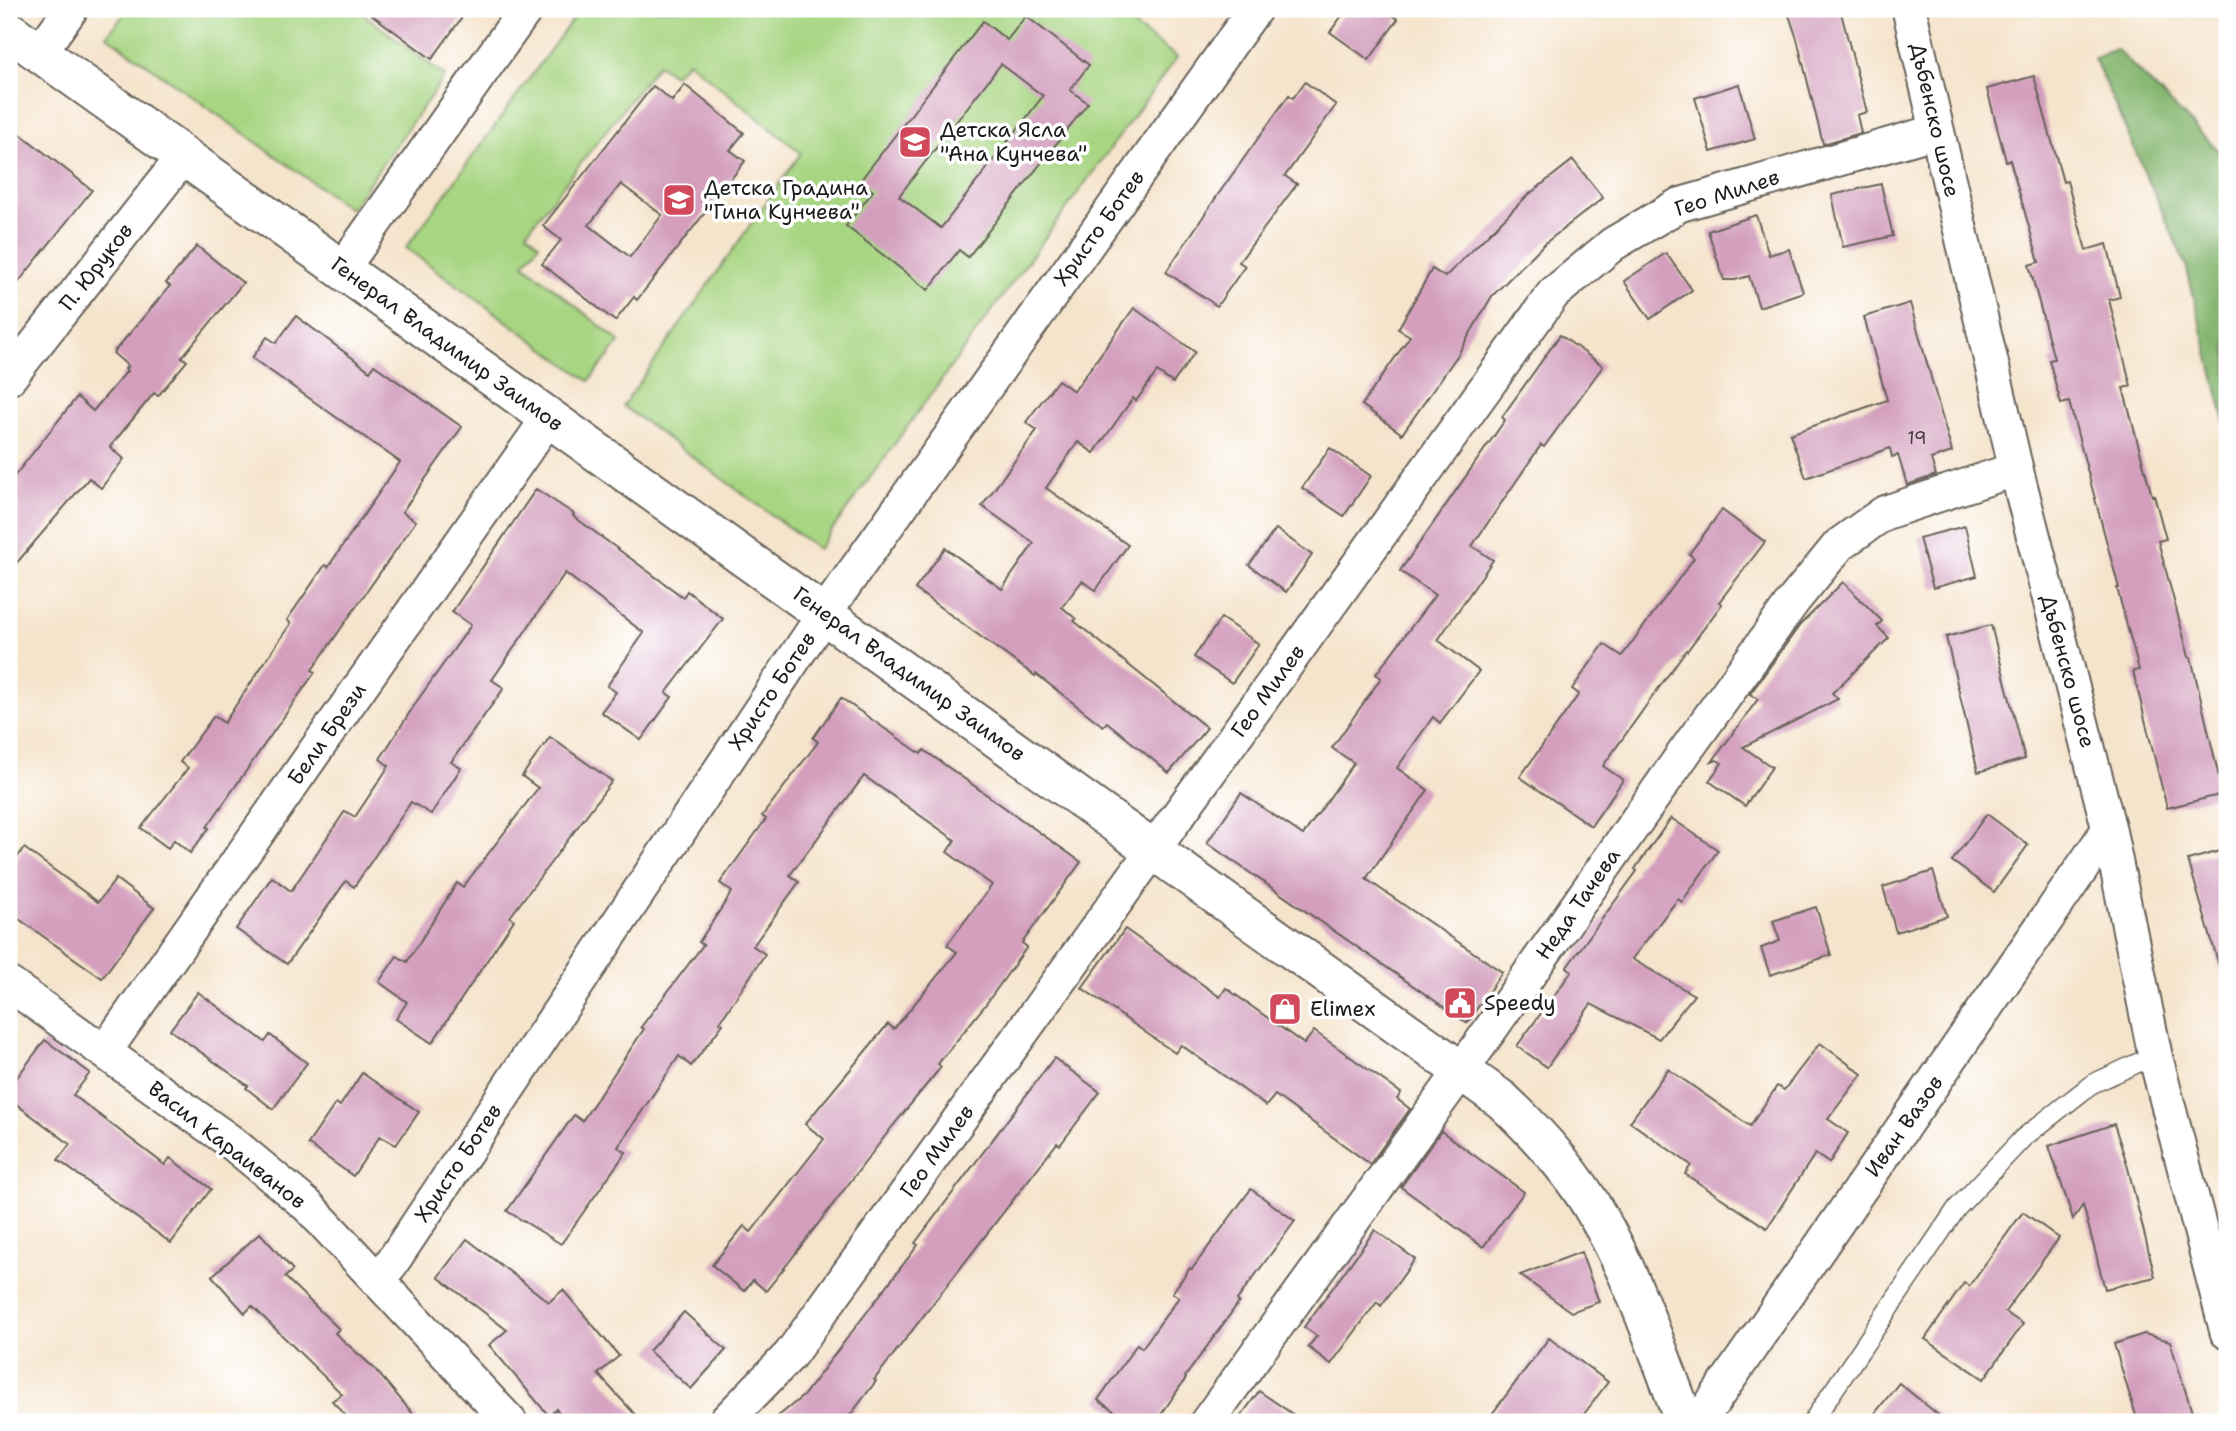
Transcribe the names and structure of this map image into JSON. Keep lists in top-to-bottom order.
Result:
{
  "streets": {
    "street": [
      "Дъбенско шосе",
      "Гео Милев",
      "Христо Ботев",
      "П. Юруков",
      "Генерал Владимир Заимов",
      "Бели Брези",
      "Неда Тачева",
      "Иван Вазов",
      "Васил Караиванов"
    ]
  },
  "crossings": [
    ["Дъбенско шосе", "Гео Милев"],
    ["Дъбенско шосе", "Неда Тачева"],
    ["Дъбенско шосе", "Иван Вазов"],
    ["Гео Милев", "Генерал Владимир Заимов"],
    ["Христо Ботев", "Генерал Владимир Заимов"],
    ["Христо Ботев", "Васил Караиванов"],
    ["П. Юруков", "Генерал Владимир Заимов"],
    ["Генерал Владимир Заимов", "Бели Брези"],
    ["Генерал Владимир Заимов", "Неда Тачева"],
    ["Бели Брези", "Васил Караиванов"]
  ],
  "places": {
    "school or university": ["Детска Ясла \"Ана Кунчева\"", "Детска Градина \"Гина Кунчева\""],
    "public building": ["Speedy"],
    "shop": ["Elimex"]
  },
  "house_numbers": ["19"]
}
